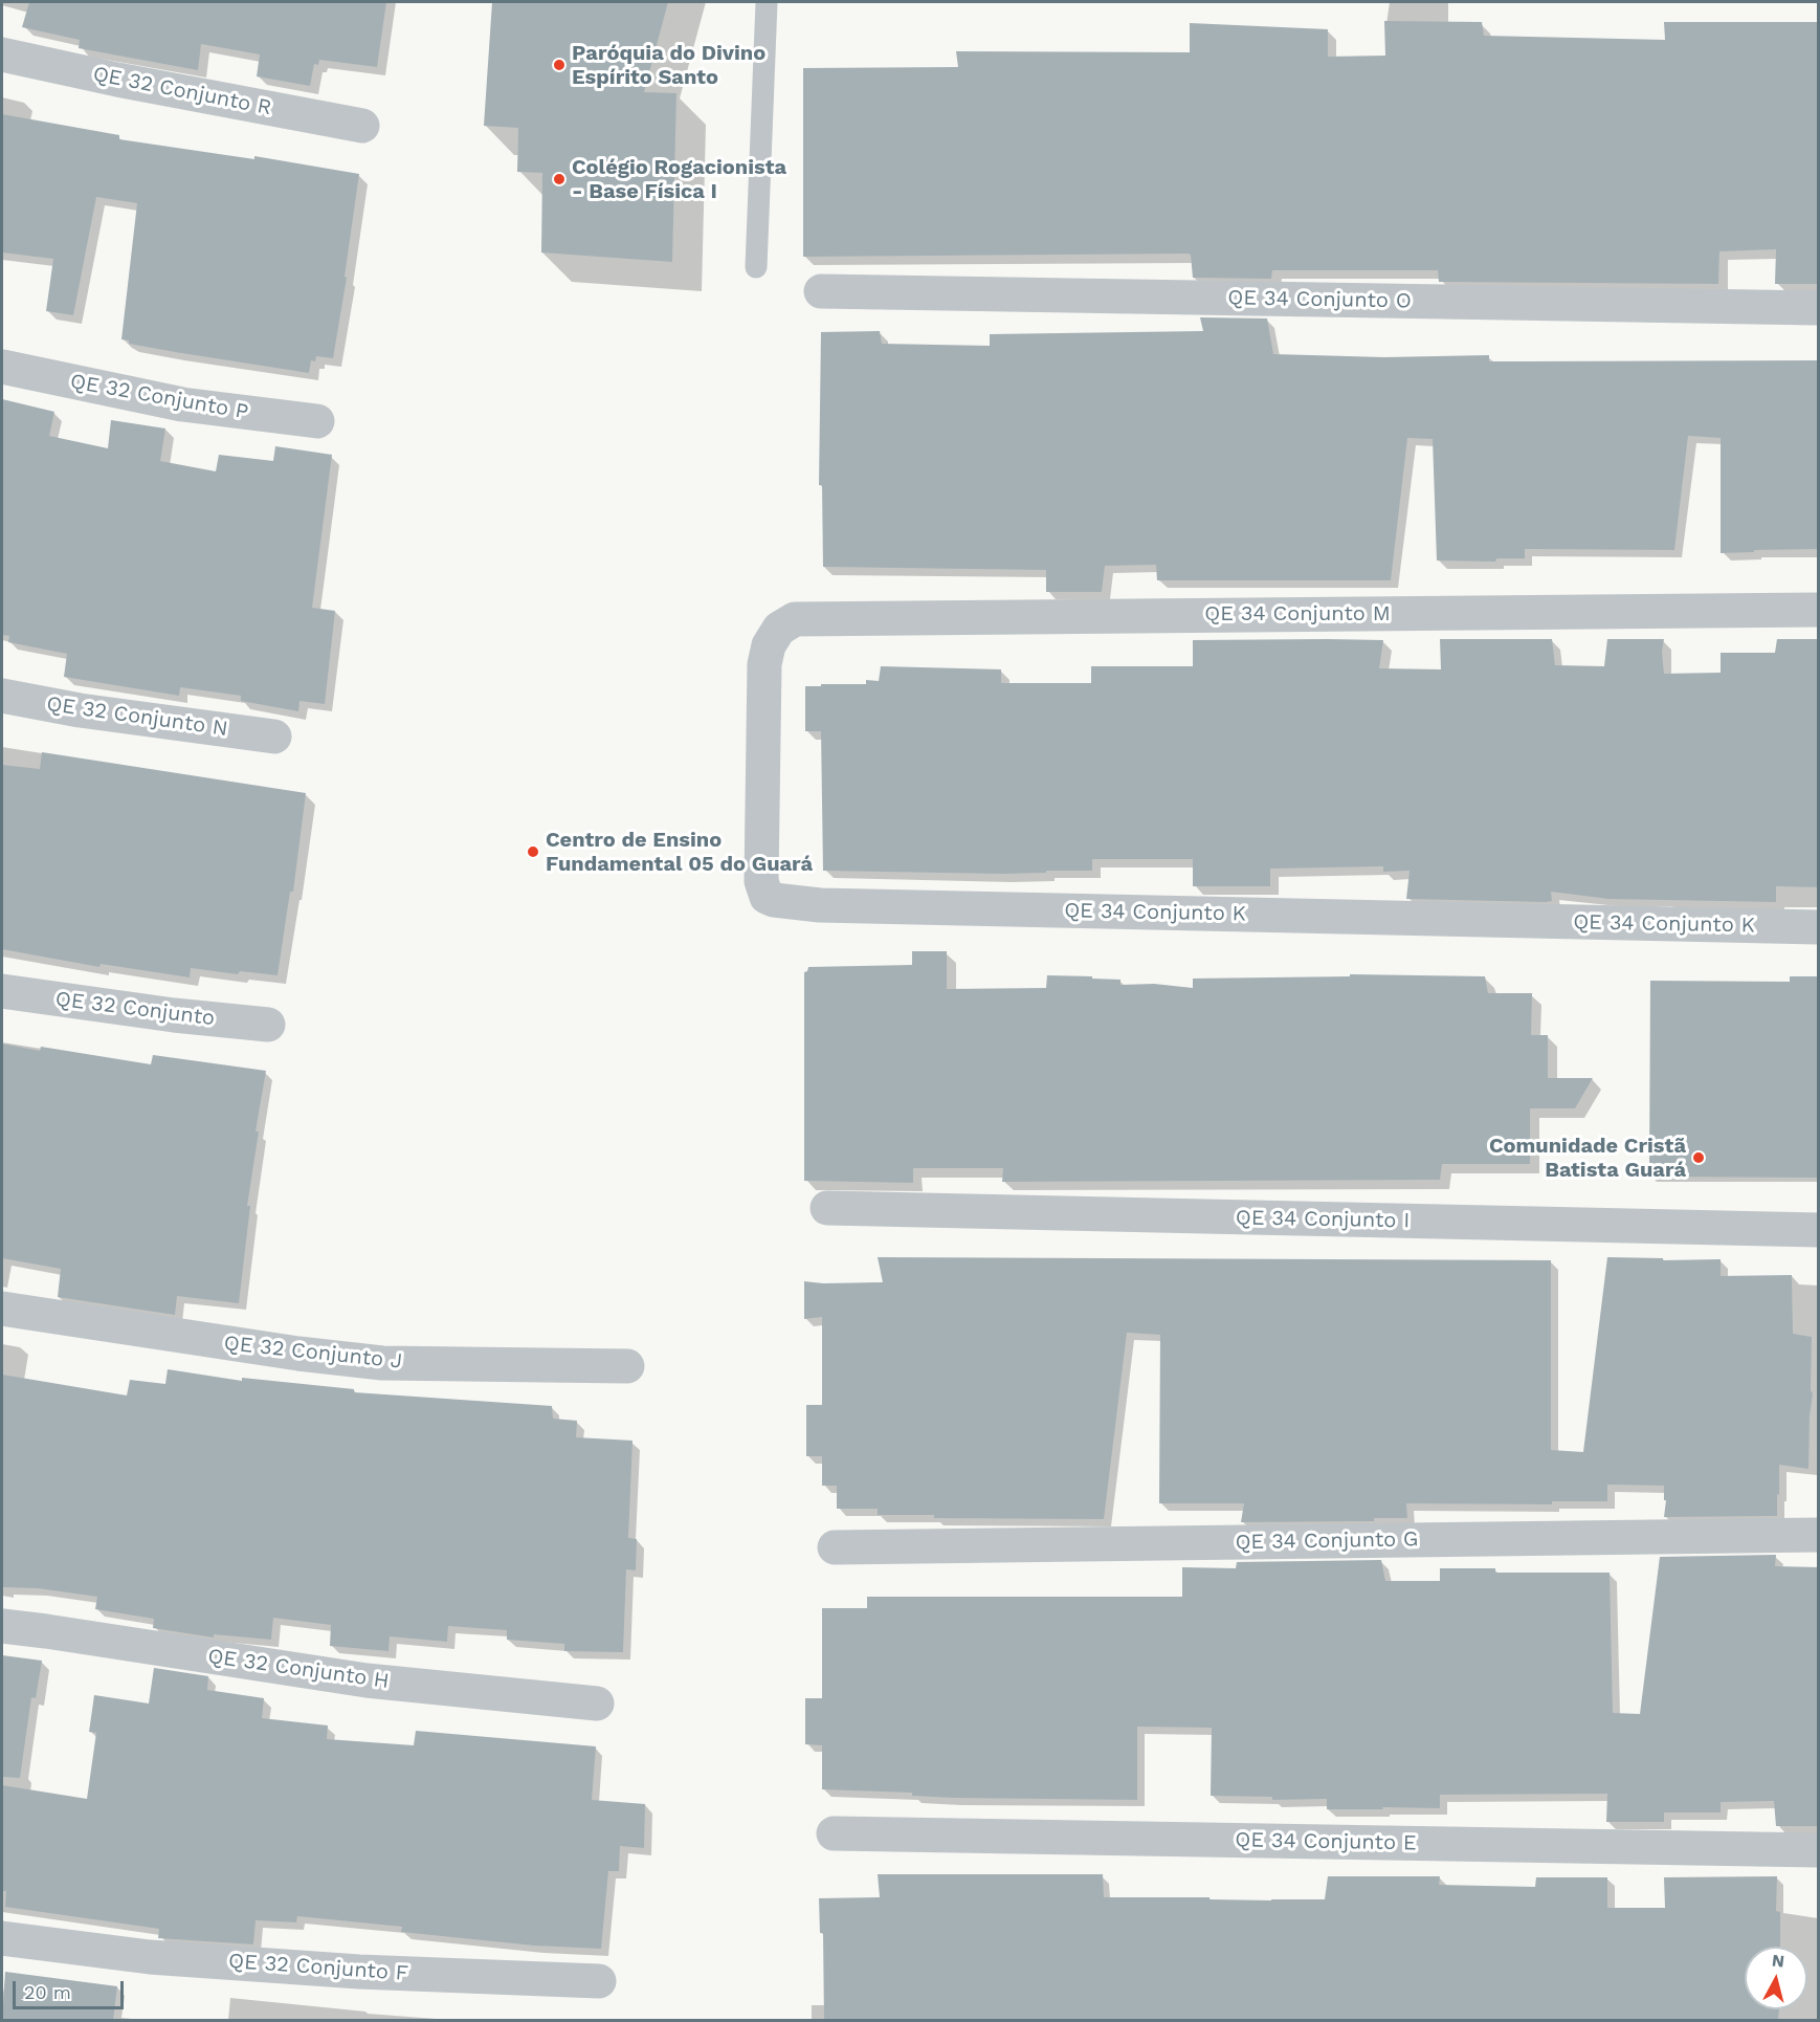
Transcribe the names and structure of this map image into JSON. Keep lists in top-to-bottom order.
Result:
{
  "streets": {
    "street": [
      "QE 32 Conjunto R",
      "QE 34 Conjunto O",
      "QE 32 Conjunto P",
      "QE 34 Conjunto M",
      "QE 32 Conjunto N",
      "QE 34 Conjunto K",
      "QE 32 Conjunto",
      "QE 34 Conjunto I",
      "QE 32 Conjunto J",
      "QE 34 Conjunto G",
      "QE 32 Conjunto H",
      "QE 34 Conjunto E",
      "QE 32 Conjunto F"
    ]
  },
  "crossings": [
    ["QE 34 Conjunto M", "QE 34 Conjunto K"]
  ],
  "places": [
    "Paróquia do Divino Espírito Santo",
    "Colégio Rogacionista - Base Física I",
    "Centro de Ensino Fundamental 05 do Guará",
    "Comunidade Cristã Batista Guará"
  ],
  "scale_bar": "20 m",
  "north": "top"
}
